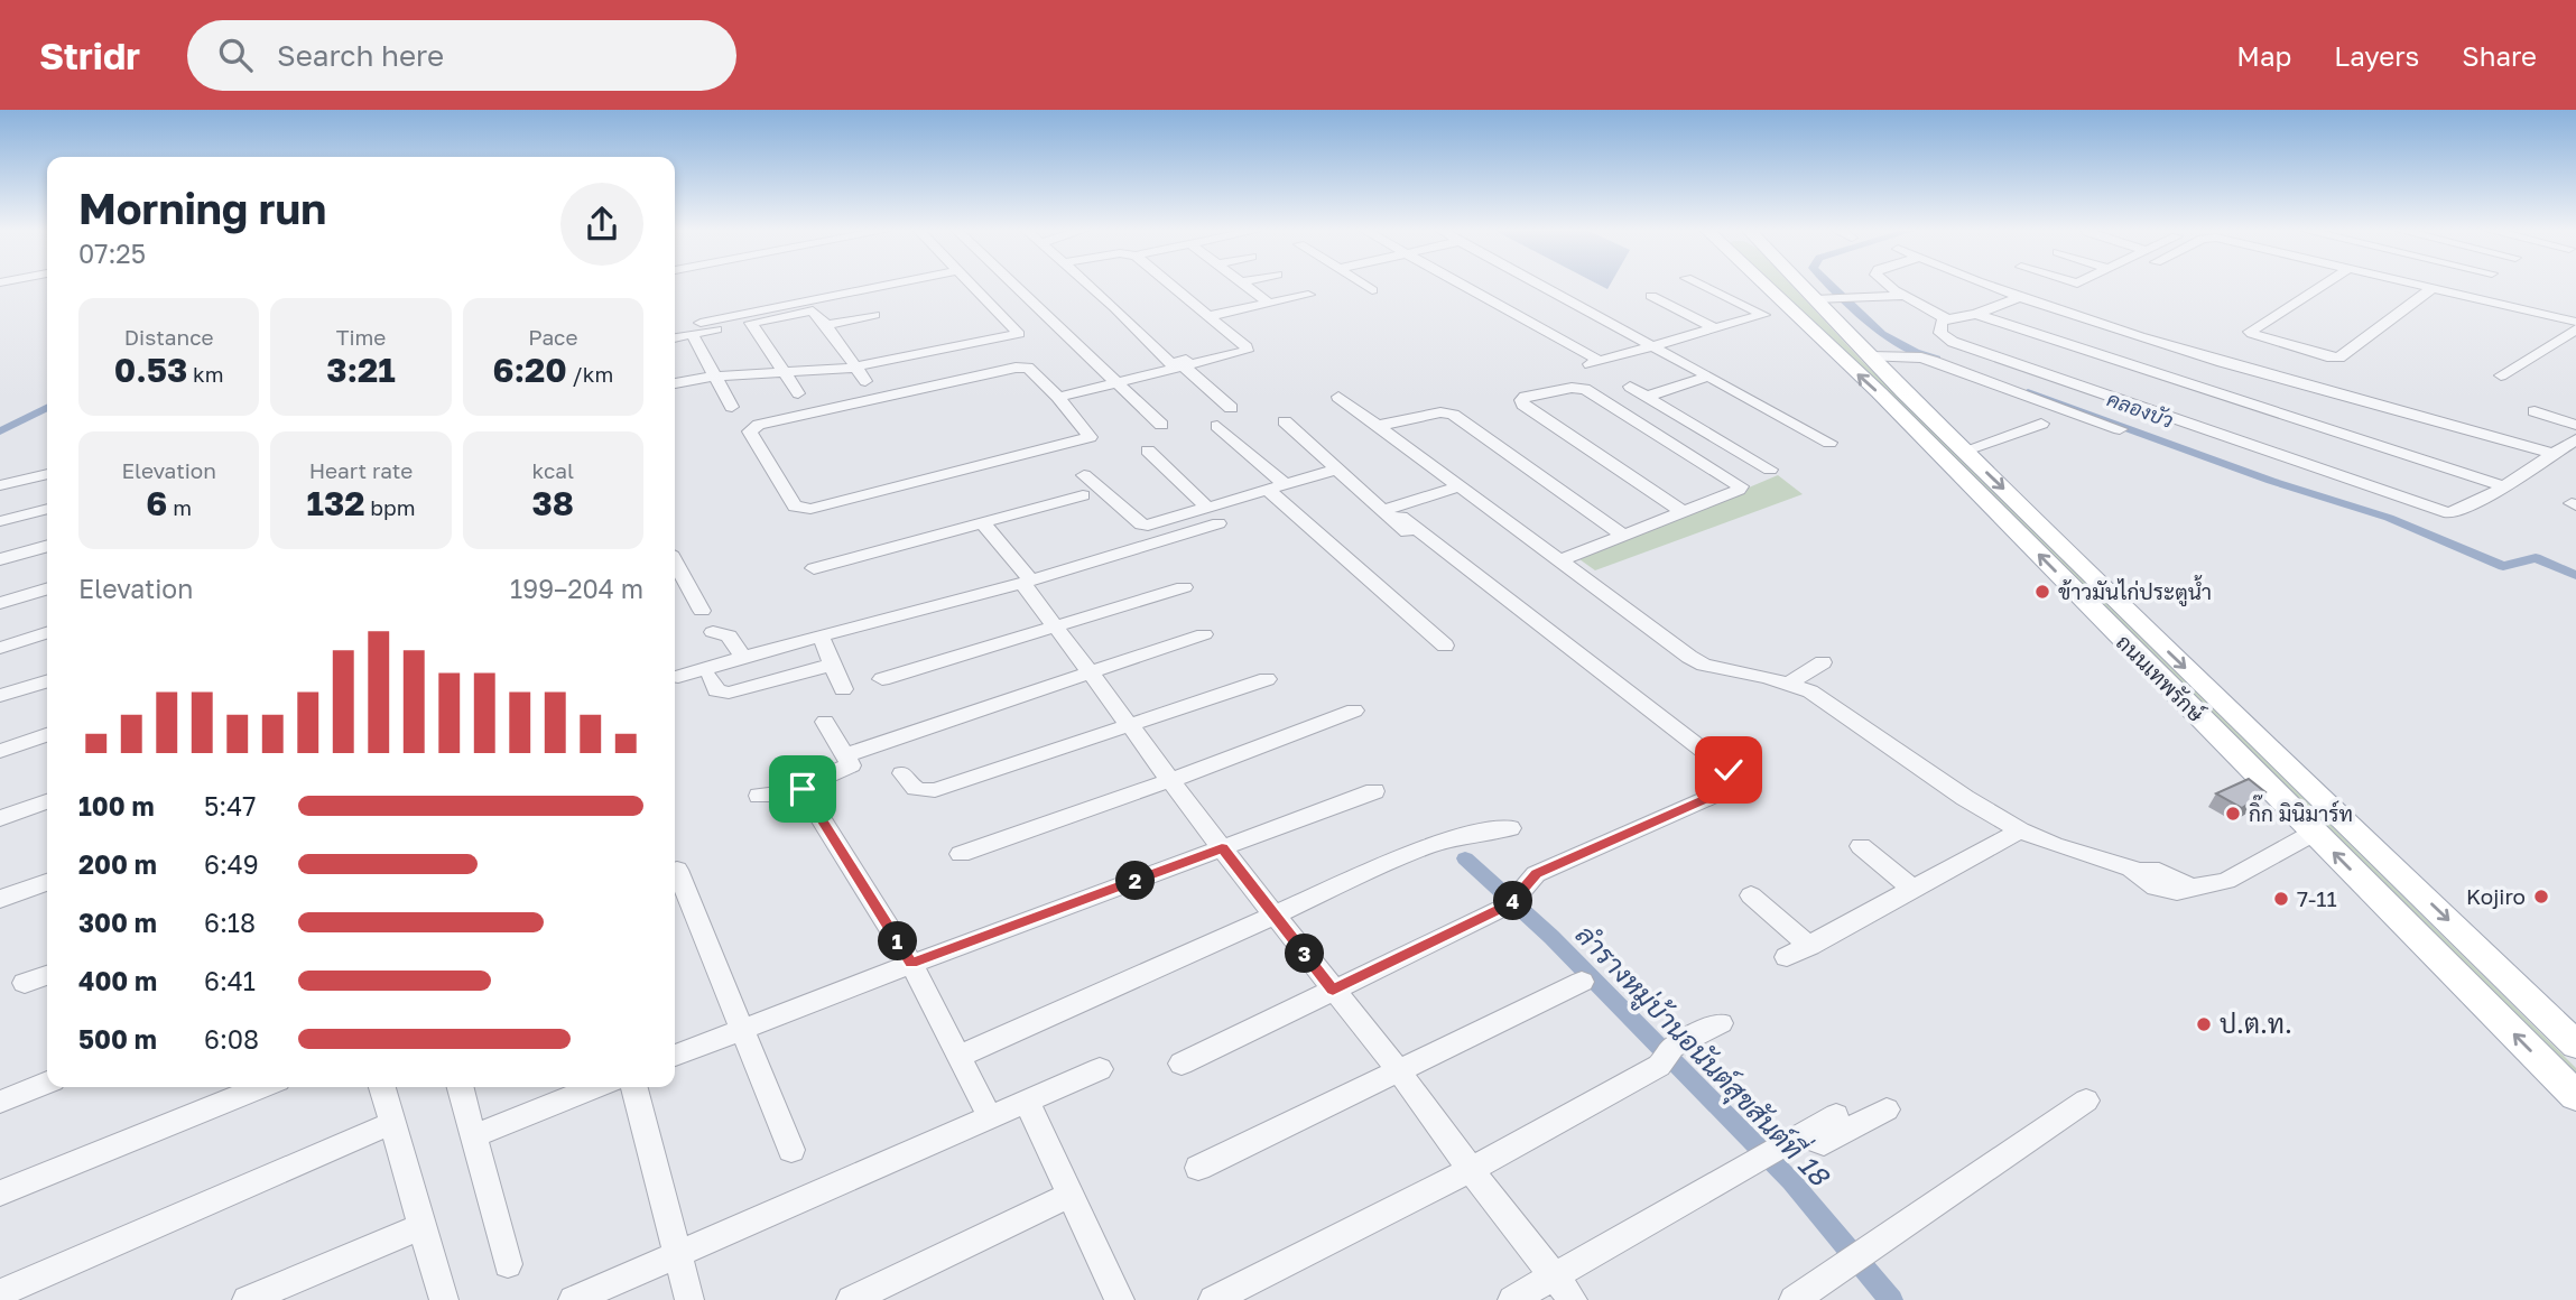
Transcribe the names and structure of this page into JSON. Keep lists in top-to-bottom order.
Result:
{
  "streets": {
    "main road": ["ถนนเทพรักษ์"]
  },
  "water": ["คลองบัว", "ลำรางหมู่บ้านอนันต์สุขสันต์ที่ 18"],
  "places": [
    "ข้าวมันไก่ประตูน้ำ",
    "กิ๊ก มินิมาร์ท",
    "Kojiro",
    "7-11",
    "ป.ต.ท."
  ],
  "page": {
    "header": "Stridr",
    "search": "Search here",
    "nav": ["Map", "Layers", "Share"],
    "heading": ["Morning run", "07:25"],
    "stats": [
      ["Distance", "0.53 km"],
      ["Time", "3:21"],
      ["Pace", "6:20 /km"],
      ["Elevation", "6 m"],
      ["Heart rate", "132 bpm"],
      ["kcal", "38"]
    ],
    "chart": ["Elevation", "199–204 m"],
    "list": [
      {
        "name": "100 m",
        "note": "5:47"
      },
      {
        "name": "200 m",
        "note": "6:49"
      },
      {
        "name": "300 m",
        "note": "6:18"
      },
      {
        "name": "400 m",
        "note": "6:41"
      },
      {
        "name": "500 m",
        "note": "6:08"
      }
    ],
    "pins": [
      "2",
      "4",
      "1",
      "3"
    ]
  }
}
